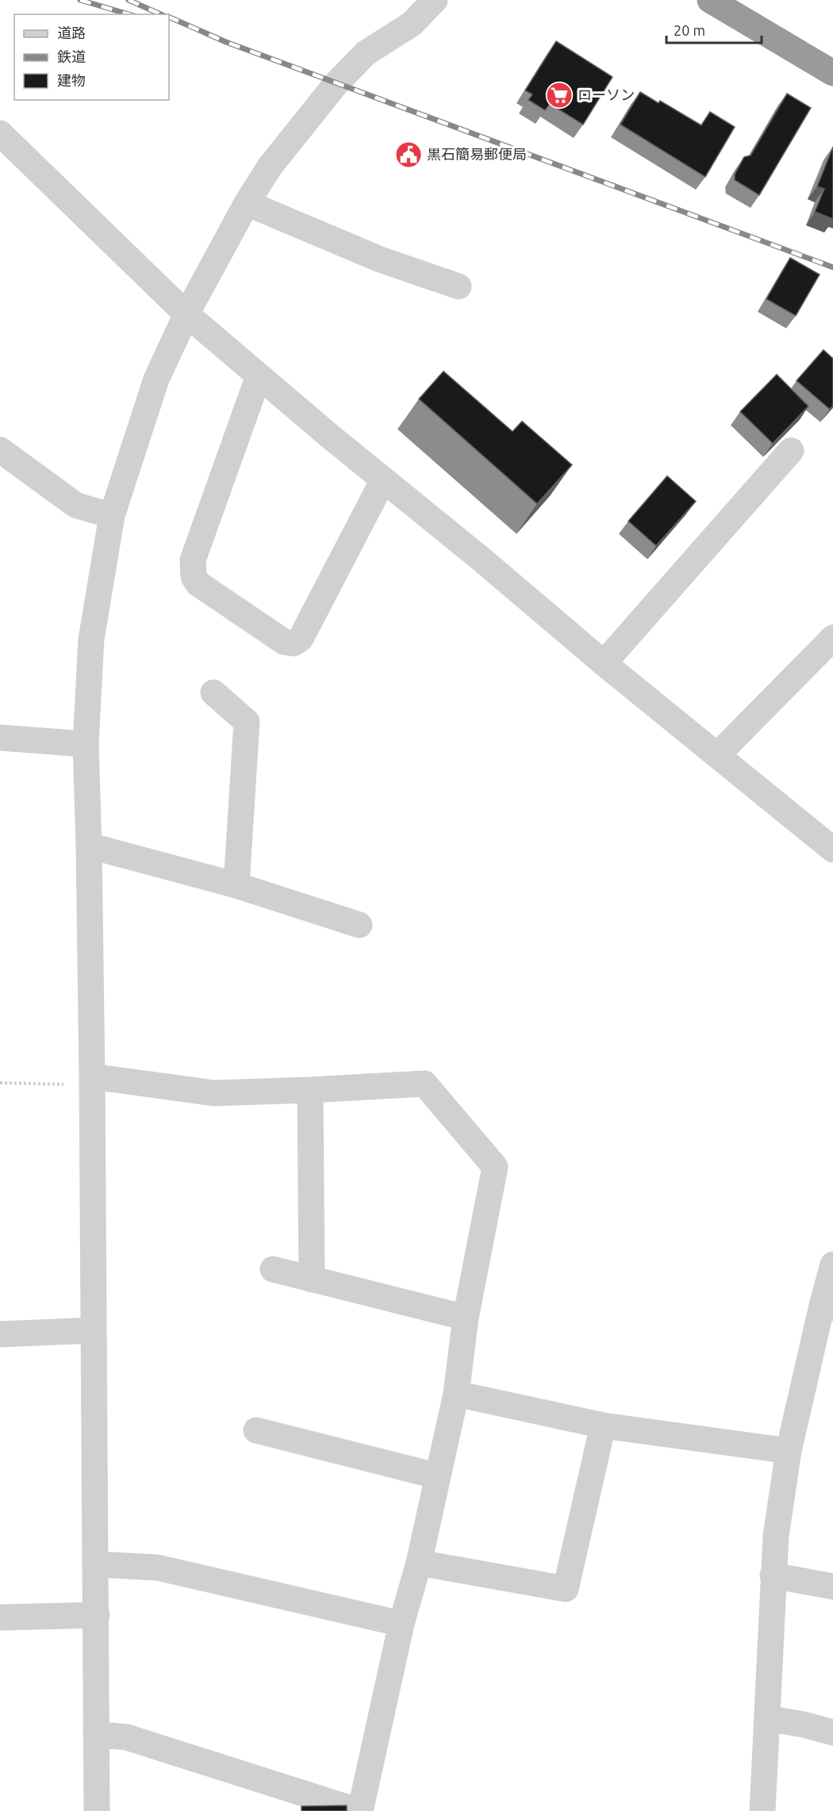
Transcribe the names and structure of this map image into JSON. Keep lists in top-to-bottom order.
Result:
{
  "places": {
    "supermarket": ["ローソン"],
    "public building": ["黒石簡易郵便局"]
  },
  "legend": ["道路", "鉄道", "建物"],
  "scale_bar": "20 m"
}
